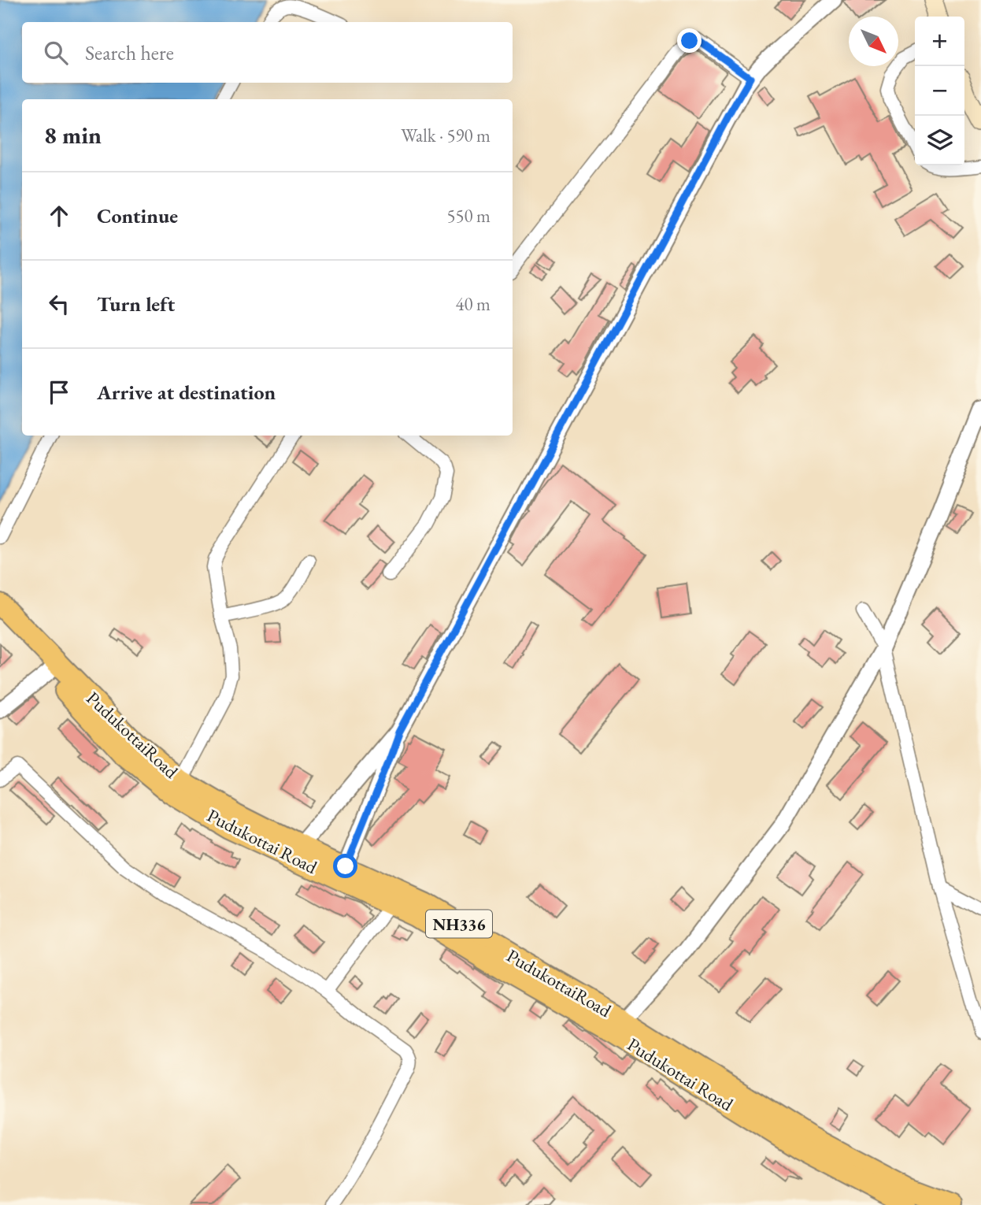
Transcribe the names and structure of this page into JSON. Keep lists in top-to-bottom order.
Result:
{
  "streets": {
    "highway": ["PudukottaiRoad", "Pudukottai Road", "NH336"]
  },
  "crossings": [
    ["PudukottaiRoad", "Pudukottai Road"]
  ],
  "north": "bottom right",
  "page": {
    "map_buttons": ["+", "−"],
    "search": "Search here",
    "heading": ["8 min", "Walk · 590 m"],
    "list": [
      ["Continue", "550 m"],
      ["Turn left", "40 m"],
      "Arrive at destination"
    ]
  }
}
